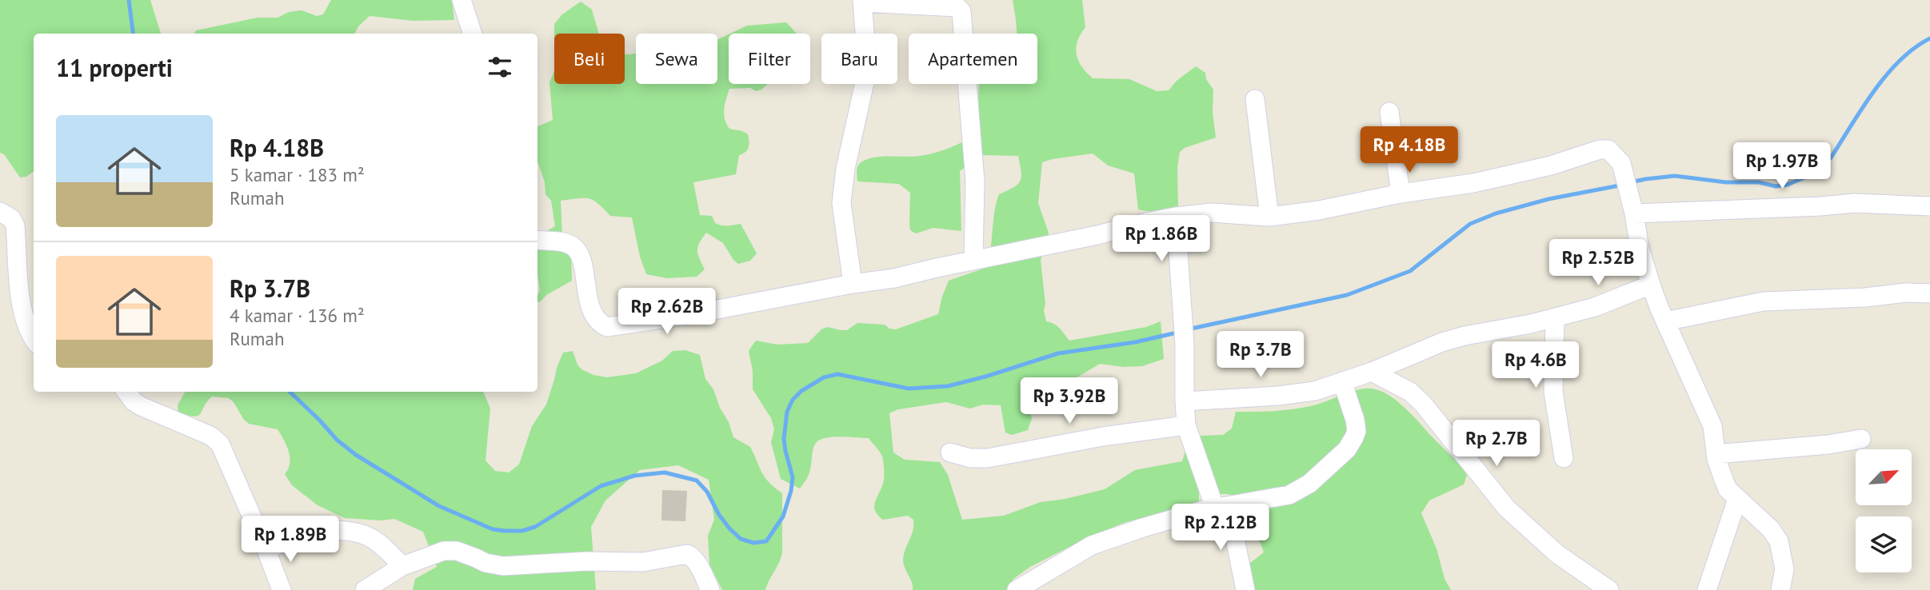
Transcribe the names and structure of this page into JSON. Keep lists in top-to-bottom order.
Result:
{
  "north": "top right",
  "page": {
    "chip": [
      "Beli",
      "Sewa",
      "Filter",
      "Baru",
      "Apartemen"
    ],
    "heading": "11 properti",
    "list": [
      {
        "name": "Rp 4.18B",
        "note": "5 kamar · 183 m² · Rumah"
      },
      {
        "name": "Rp 3.7B",
        "note": "4 kamar · 136 m² · Rumah"
      }
    ],
    "price": [
      "Rp 4.18B",
      "Rp 1.97B",
      "Rp 1.86B",
      "Rp 2.52B",
      "Rp 2.62B",
      "Rp 3.7B",
      "Rp 4.6B",
      "Rp 3.92B",
      "Rp 2.7B",
      "Rp 2.12B",
      "Rp 1.89B"
    ]
  }
}
